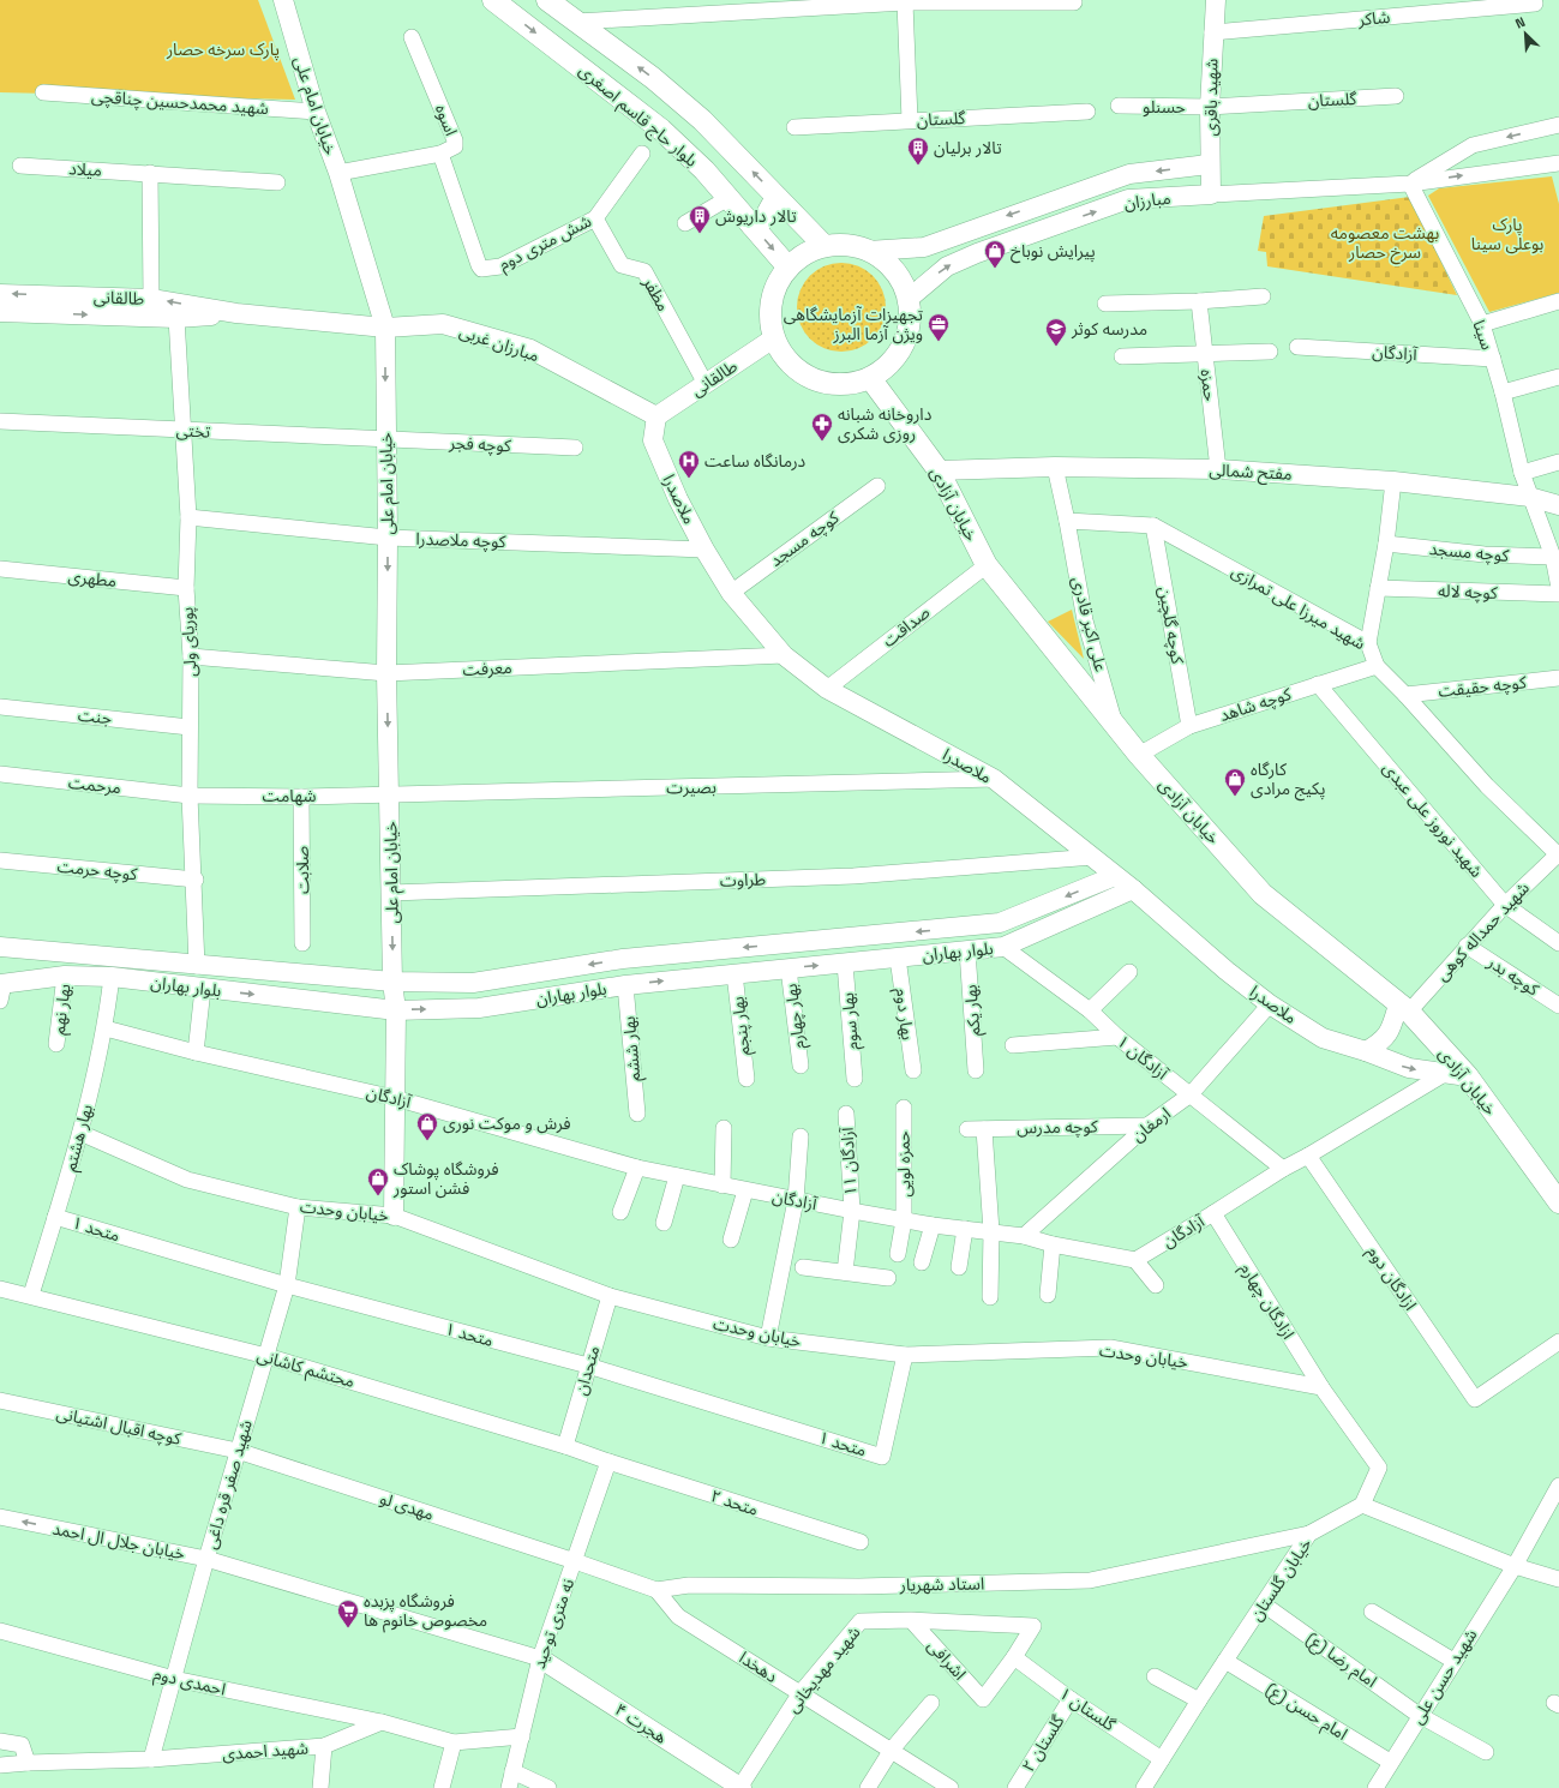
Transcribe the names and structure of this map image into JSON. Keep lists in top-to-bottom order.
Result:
{
  "streets": {
    "main road": ["بلوار حاج قاسم اصغری", "خیابان آزادی"],
    "street": [
      "شاکر",
      "شهید باقری",
      "گلستان",
      "شهید محمدحسین چناقچی",
      "خیابان امام علی",
      "حسنلو",
      "اسوه",
      "میلاد",
      "مبارزان",
      "شش متری دوم",
      "مظفر",
      "طالقانی",
      "سینا",
      "مبارزان غربی",
      "آزادگان",
      "حمزه",
      "تختی",
      "کوچه فجر",
      "مفتح شمالی",
      "ملاصدرا",
      "کوچه مسجد",
      "کوچه ملاصدرا",
      "مطهری",
      "کوچه لاله",
      "شهید میرزا علی تمرازی",
      "علی اکبر قادری",
      "کوچه گلچین",
      "صداقت",
      "پوریای ولی",
      "معرفت",
      "کوچه حقیقت",
      "کوچه شاهد",
      "جنت",
      "مرحمت",
      "بصیرت",
      "شهامت",
      "شهید نوروز علی عبدی",
      "کوچه حرمت",
      "صلابت",
      "طراوت",
      "شهید حمداله کوهی",
      "بلوار بهاران",
      "کوچه بدر",
      "بهار نهم",
      "بهار یکم",
      "بهار دوم",
      "بهار چهارم",
      "بهار سوم",
      "بهار پنجم",
      "بهار ششم",
      "آزادگان ۱",
      "ارمغان",
      "کوچه مدرس",
      "بهار هشتم",
      "آزادگان ۱۱",
      "حمزه لویی",
      "خیابان وحدت",
      "متحد ۱",
      "ازادگان دوم",
      "ازادگان چهارم",
      "محتشم کاشانی",
      "متحدان",
      "کوچه اقبال اشتیانی",
      "شهید صفر قره داغی",
      "متحد ۲",
      "مهدی لو",
      "خیابان جلال ال احمد",
      "خیابان گلستان",
      "استاد شهریار",
      "نه متری توحید",
      "اشرافی",
      "امام رضا (ع)",
      "دهخدا",
      "شهید مهدیخانی",
      "شهید حسن علی",
      "احمدی دوم",
      "گلستان ۱",
      "امام حسن (ع)",
      "هجرت ۴",
      "گلستان ۲",
      "شهید احمدی"
    ]
  },
  "crossings": [
    ["شاکر", "شهید باقری"],
    ["شهید باقری", "گلستان"],
    ["شهید باقری", "حسنلو"],
    ["شهید باقری", "مبارزان"],
    ["گلستان", "حسنلو"],
    ["شهید محمدحسین چناقچی", "خیابان امام علی"],
    ["خیابان امام علی", "اسوه"],
    ["خیابان امام علی", "طالقانی"],
    ["خیابان امام علی", "مبارزان غربی"],
    ["خیابان امام علی", "آزادگان"],
    ["خیابان امام علی", "تختی"],
    ["خیابان امام علی", "کوچه فجر"],
    ["خیابان امام علی", "کوچه ملاصدرا"],
    ["خیابان امام علی", "معرفت"],
    ["خیابان امام علی", "بصیرت"],
    ["خیابان امام علی", "شهامت"],
    ["خیابان امام علی", "طراوت"],
    ["خیابان امام علی", "بلوار بهاران"],
    ["خیابان امام علی", "خیابان وحدت"],
    ["بلوار حاج قاسم اصغری", "مبارزان"],
    ["بلوار حاج قاسم اصغری", "طالقانی"],
    ["بلوار حاج قاسم اصغری", "خیابان آزادی"],
    ["اسوه", "شش متری دوم"],
    ["مبارزان", "طالقانی"],
    ["مبارزان", "سینا"],
    ["مبارزان", "خیابان آزادی"],
    ["شش متری دوم", "مظفر"],
    ["مظفر", "طالقانی"],
    ["طالقانی", "مبارزان غربی"],
    ["طالقانی", "ملاصدرا"],
    ["طالقانی", "خیابان آزادی"],
    ["طالقانی", "پوریای ولی"],
    ["سینا", "آزادگان"],
    ["سینا", "مفتح شمالی"],
    ["مبارزان غربی", "ملاصدرا"],
    ["آزادگان", "ملاصدرا"],
    ["آزادگان", "آزادگان ۱"],
    ["آزادگان", "ارمغان"],
    ["آزادگان", "بهار هشتم"],
    ["آزادگان", "آزادگان ۱۱"],
    ["آزادگان", "حمزه لویی"],
    ["آزادگان", "ازادگان دوم"],
    ["آزادگان", "ازادگان چهارم"],
    ["حمزه", "مفتح شمالی"],
    ["تختی", "کوچه فجر"],
    ["تختی", "پوریای ولی"],
    ["مفتح شمالی", "خیابان آزادی"],
    ["ملاصدرا", "خیابان آزادی"],
    ["ملاصدرا", "کوچه مسجد"],
    ["ملاصدرا", "کوچه ملاصدرا"],
    ["ملاصدرا", "صداقت"],
    ["ملاصدرا", "معرفت"],
    ["ملاصدرا", "بصیرت"],
    ["ملاصدرا", "طراوت"],
    ["ملاصدرا", "بلوار بهاران"],
    ["ملاصدرا", "ارمغان"],
    ["خیابان آزادی", "علی اکبر قادری"],
    ["خیابان آزادی", "صداقت"],
    ["خیابان آزادی", "کوچه شاهد"],
    ["خیابان آزادی", "شهید حمداله کوهی"],
    ["کوچه ملاصدرا", "پوریای ولی"],
    ["مطهری", "پوریای ولی"],
    ["شهید میرزا علی تمرازی", "علی اکبر قادری"],
    ["شهید میرزا علی تمرازی", "کوچه گلچین"],
    ["شهید میرزا علی تمرازی", "کوچه حقیقت"],
    ["شهید میرزا علی تمرازی", "کوچه شاهد"],
    ["شهید میرزا علی تمرازی", "شهید حمداله کوهی"],
    ["کوچه گلچین", "کوچه شاهد"],
    ["پوریای ولی", "معرفت"],
    ["پوریای ولی", "جنت"],
    ["پوریای ولی", "مرحمت"],
    ["پوریای ولی", "شهامت"],
    ["پوریای ولی", "کوچه حرمت"],
    ["پوریای ولی", "بلوار بهاران"],
    ["کوچه شاهد", "شهید نوروز علی عبدی"],
    ["مرحمت", "شهامت"],
    ["بصیرت", "شهامت"],
    ["شهامت", "صلابت"],
    ["شهید نوروز علی عبدی", "شهید حمداله کوهی"],
    ["شهید حمداله کوهی", "کوچه بدر"],
    ["بلوار بهاران", "بهار نهم"],
    ["بلوار بهاران", "بهار یکم"],
    ["بلوار بهاران", "بهار دوم"],
    ["بلوار بهاران", "بهار چهارم"],
    ["بلوار بهاران", "بهار سوم"],
    ["بلوار بهاران", "بهار پنجم"],
    ["بلوار بهاران", "بهار ششم"],
    ["بلوار بهاران", "آزادگان ۱"],
    ["بلوار بهاران", "بهار هشتم"],
    ["آزادگان ۱", "ارمغان"],
    ["ارمغان", "کوچه مدرس"],
    ["بهار هشتم", "خیابان وحدت"],
    ["بهار هشتم", "متحد ۱"],
    ["بهار هشتم", "محتشم کاشانی"],
    ["خیابان وحدت", "متحد ۱"],
    ["خیابان وحدت", "ازادگان چهارم"],
    ["خیابان وحدت", "متحدان"],
    ["خیابان وحدت", "شهید صفر قره داغی"],
    ["متحد ۱", "متحدان"],
    ["متحد ۱", "شهید صفر قره داغی"],
    ["محتشم کاشانی", "متحدان"],
    ["محتشم کاشانی", "شهید صفر قره داغی"],
    ["محتشم کاشانی", "متحد ۲"],
    ["محتشم کاشانی", "نه متری توحید"],
    ["کوچه اقبال اشتیانی", "شهید صفر قره داغی"],
    ["کوچه اقبال اشتیانی", "مهدی لو"],
    ["شهید صفر قره داغی", "مهدی لو"],
    ["شهید صفر قره داغی", "خیابان جلال ال احمد"],
    ["شهید صفر قره داغی", "احمدی دوم"],
    ["شهید صفر قره داغی", "شهید احمدی"],
    ["متحد ۲", "نه متری توحید"],
    ["مهدی لو", "نه متری توحید"],
    ["خیابان جلال ال احمد", "نه متری توحید"],
    ["خیابان جلال ال احمد", "هجرت ۴"],
    ["خیابان گلستان", "استاد شهریار"],
    ["خیابان گلستان", "امام رضا (ع)"],
    ["خیابان گلستان", "گلستان ۱"],
    ["خیابان گلستان", "امام حسن (ع)"],
    ["استاد شهریار", "دهخدا"],
    ["نه متری توحید", "هجرت ۴"],
    ["اشرافی", "شهید مهدیخانی"],
    ["اشرافی", "گلستان ۱"],
    ["امام رضا (ع)", "شهید حسن علی"],
    ["دهخدا", "شهید مهدیخانی"],
    ["شهید مهدیخانی", "گلستان ۱"],
    ["شهید مهدیخانی", "هجرت ۴"],
    ["شهید حسن علی", "امام حسن (ع)"],
    ["احمدی دوم", "شهید احمدی"],
    ["گلستان ۱", "گلستان ۲"]
  ],
  "one_way": ["خیابان امام علی", "خیابان جلال ال احمد"],
  "parks": ["پارک سرخه حصار", "پارک بوعلی سینا", "بهشت معصومه سرخ حصار"],
  "places": {
    "building": ["تالار برلیان", "تالار داریوش"],
    "shop": [
      "پیرایش نوباخ",
      "کارگاه پکیج مرادی",
      "فرش و موکت نوری",
      "فروشگاه پوشاک فشن استور"
    ],
    "office": ["تجهیزات آزمایشگاهی ویژن آزما البرز"],
    "school or university": ["مدرسه کوثر"],
    "pharmacy": ["داروخانه شبانه روزی شکری"],
    "hospital": ["درمانگاه ساعت"],
    "supermarket": ["فروشگاه پزبده مخصوص خانوم ها"]
  },
  "north": "top left"
}
